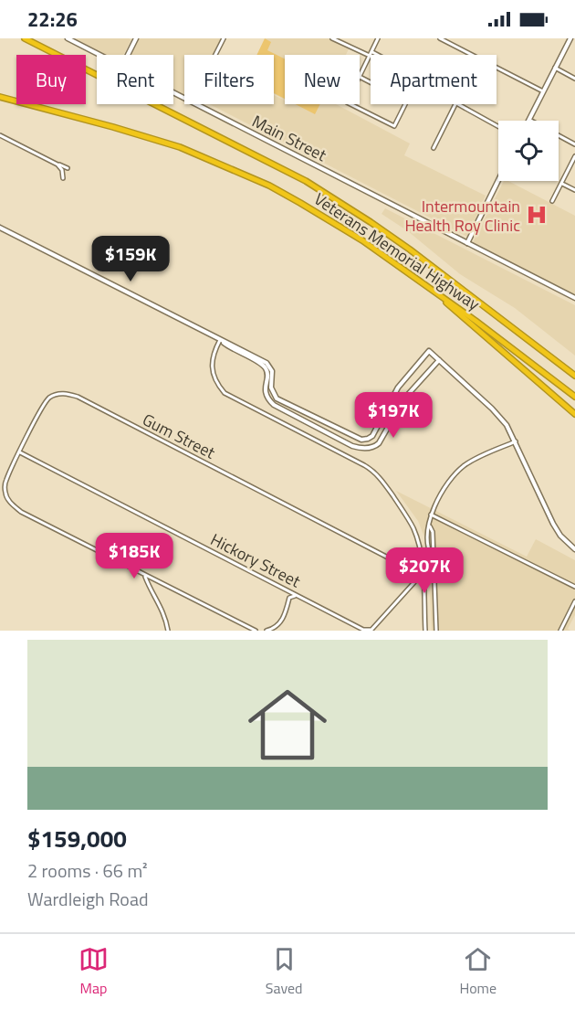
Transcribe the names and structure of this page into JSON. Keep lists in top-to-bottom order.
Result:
{
  "streets": {
    "highway": ["Veterans Memorial Highway"],
    "main road": ["Main Street"],
    "street": ["Gum Street", "Hickory Street"]
  },
  "crossings": [
    ["Gum Street", "Hickory Street"]
  ],
  "places": {
    "hospital": ["Intermountain Health Roy Clinic"]
  },
  "page": {
    "status": "22:26",
    "chip": [
      "Buy",
      "Rent",
      "Filters",
      "New",
      "Apartment"
    ],
    "price": [
      "$159K",
      "$197K",
      "$185K",
      "$207K"
    ],
    "list": [
      {
        "name": "$159,000",
        "note": "2 rooms · 66 m² · Wardleigh Road"
      }
    ],
    "tabs": ["Map", "Saved", "Home"]
  }
}
